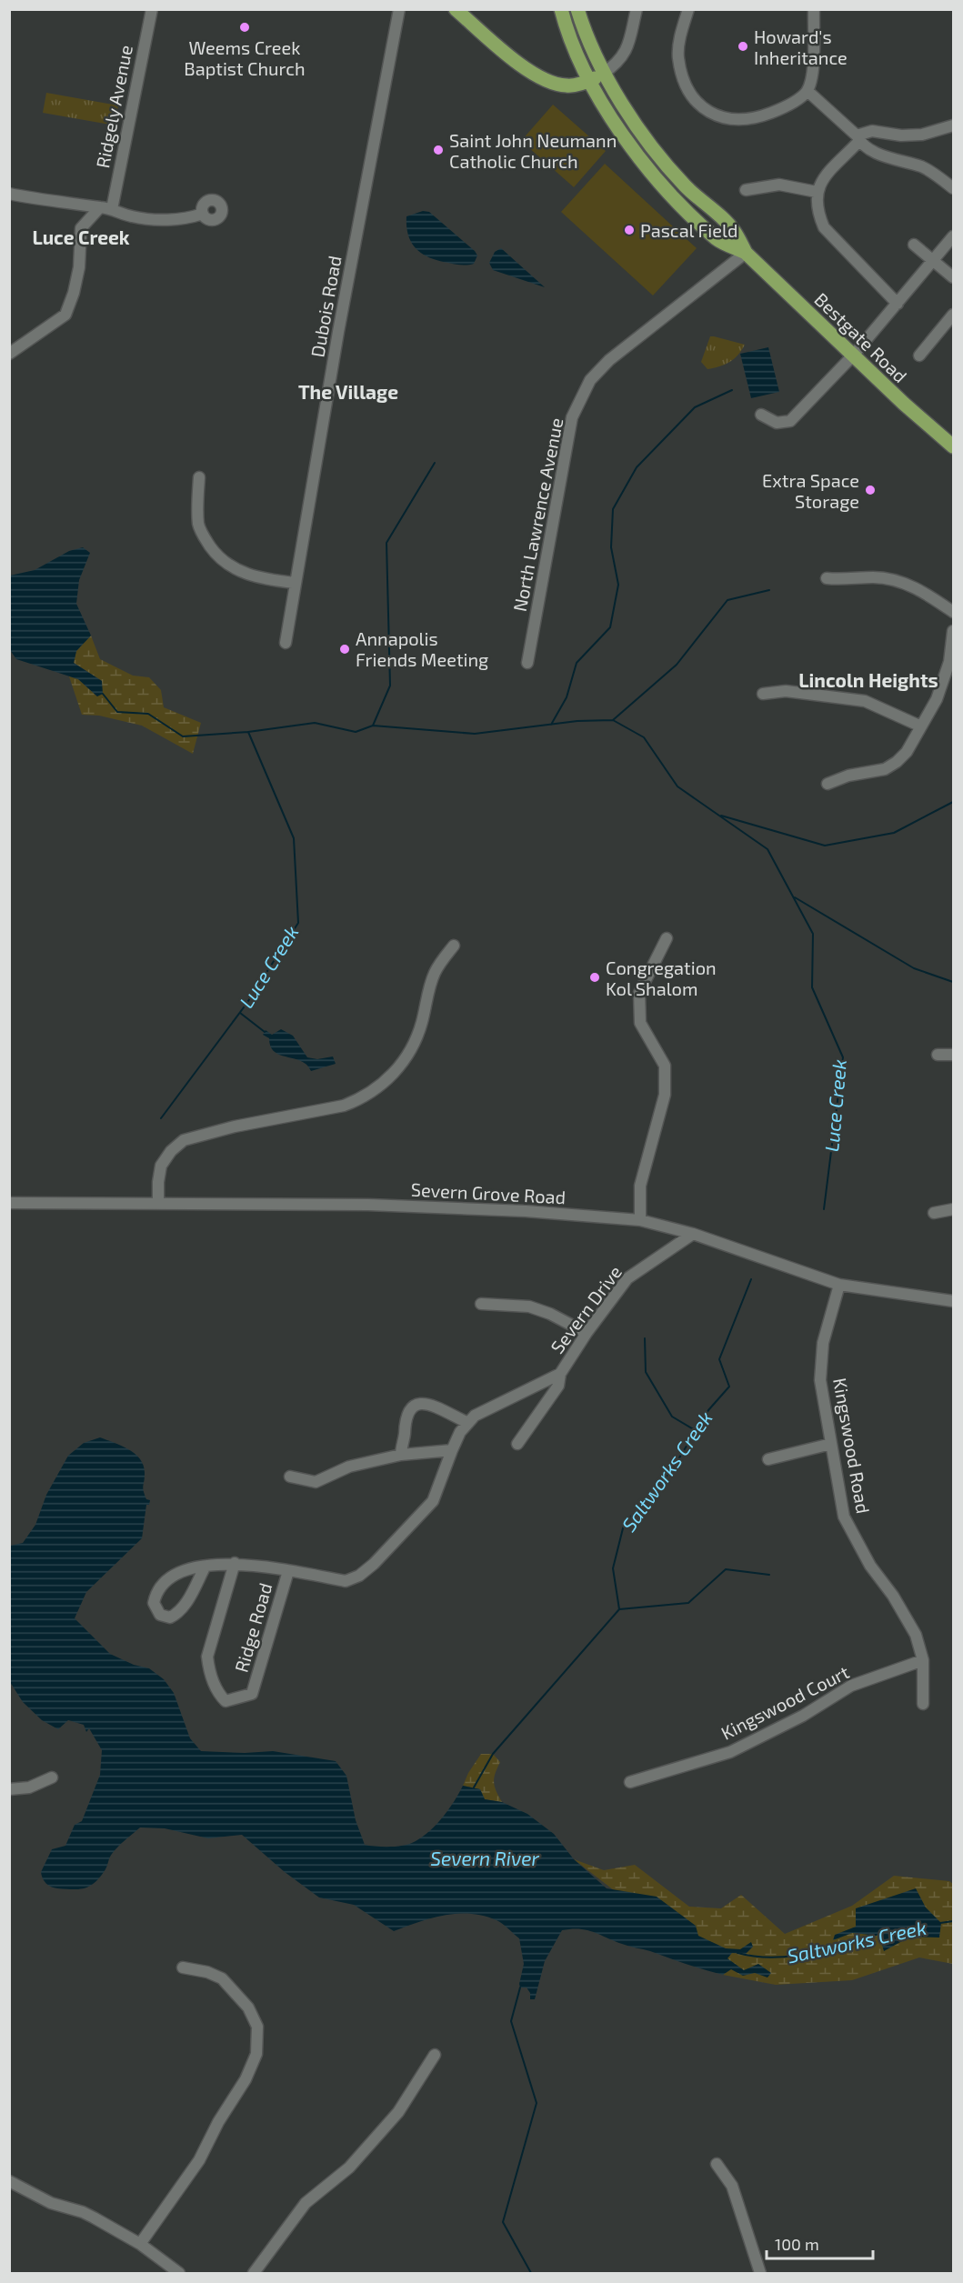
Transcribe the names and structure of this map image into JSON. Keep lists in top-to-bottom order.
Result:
{
  "streets": {
    "main road": ["Bestgate Road"],
    "street": [
      "Ridgely Avenue",
      "Dubois Road",
      "North Lawrence Avenue",
      "Severn Grove Road",
      "Severn Drive",
      "Kingswood Road",
      "Ridge Road",
      "Kingswood Court"
    ]
  },
  "crossings": [
    ["Bestgate Road", "North Lawrence Avenue"],
    ["Severn Grove Road", "Severn Drive"],
    ["Severn Grove Road", "Kingswood Road"],
    ["Severn Drive", "Ridge Road"],
    ["Kingswood Road", "Kingswood Court"]
  ],
  "districts": ["Luce Creek", "The Village", "Lincoln Heights"],
  "water": ["Luce Creek", "Saltworks Creek", "Severn River"],
  "places": [
    "Weems Creek Baptist Church",
    "Howard's Inheritance",
    "Saint John Neumann Catholic Church",
    "Pascal Field",
    "Extra Space Storage",
    "Annapolis Friends Meeting",
    "Congregation Kol Shalom"
  ],
  "scale_bar": "100 m"
}
